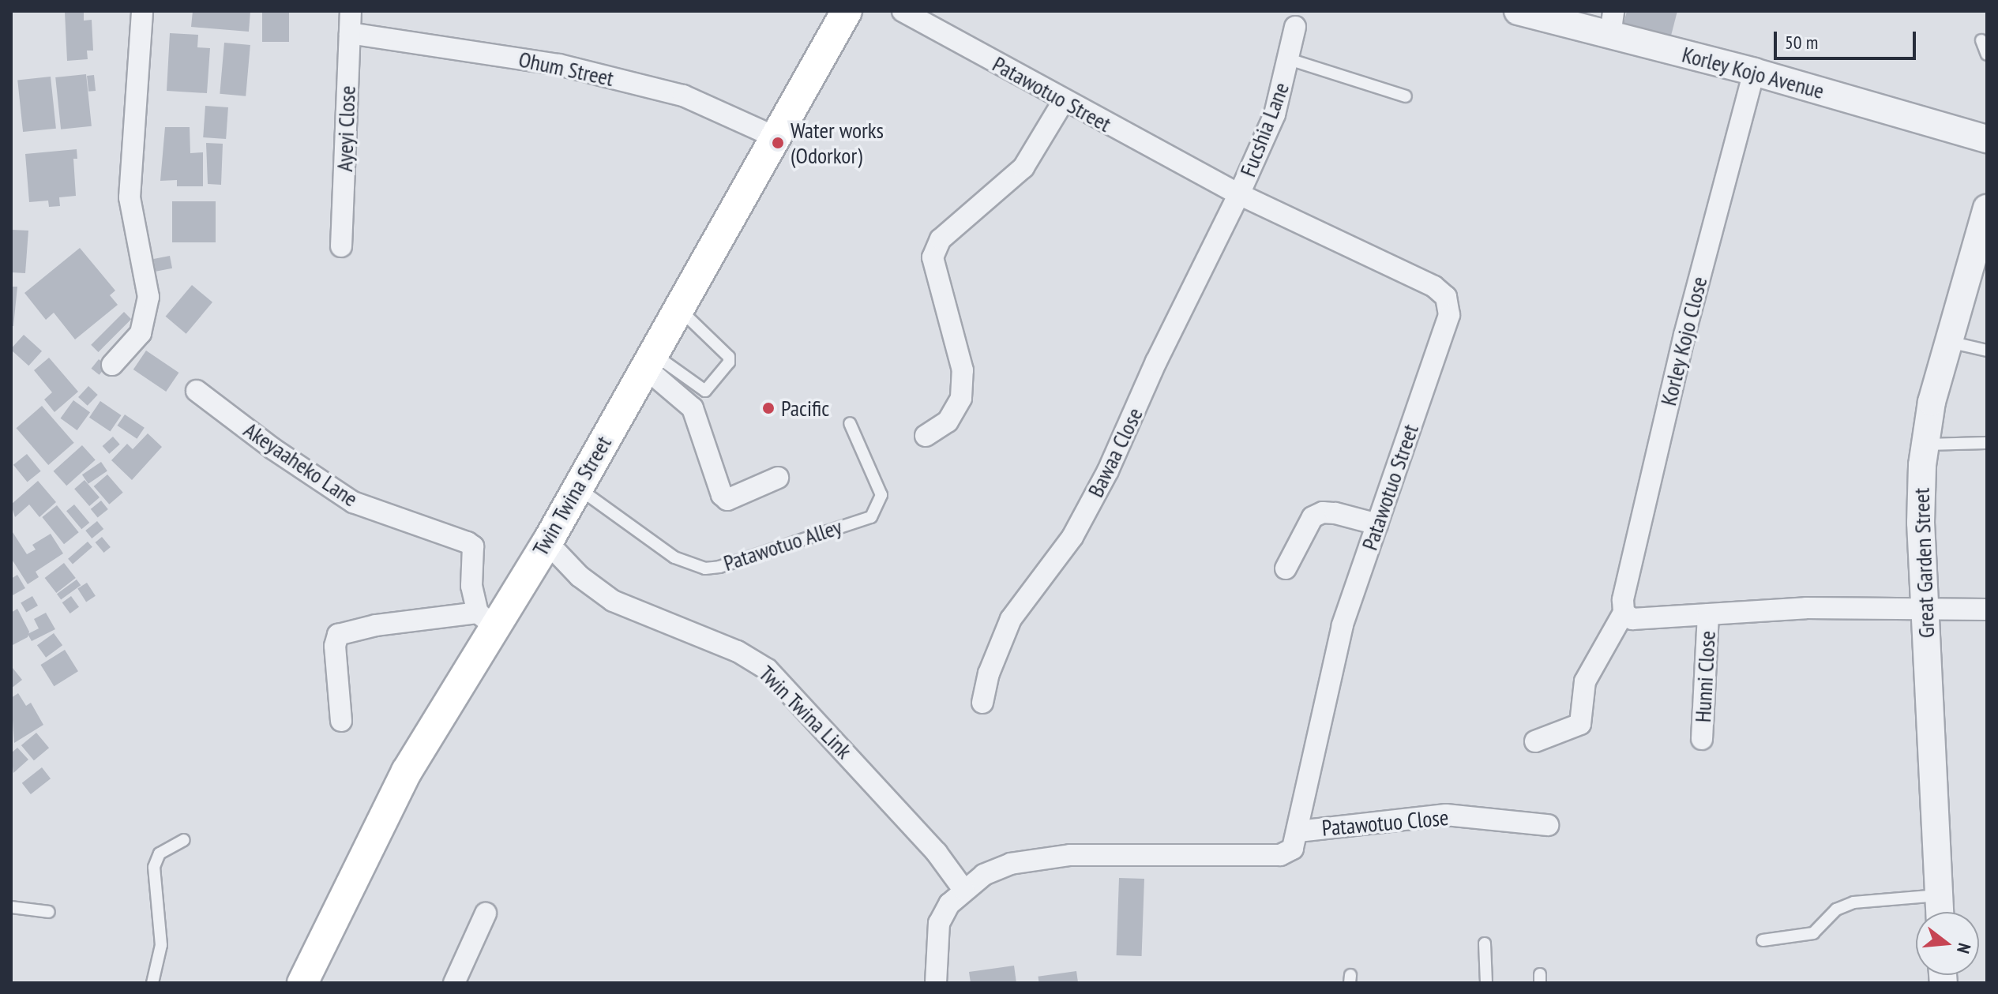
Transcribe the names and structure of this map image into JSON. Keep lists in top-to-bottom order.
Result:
{
  "streets": {
    "main road": ["Twin Twina Street"],
    "street": [
      "Ohum Street",
      "Korley Kojo Avenue",
      "Patawotuo Street",
      "Ayeyi Close",
      "Fucshia Lane",
      "Korley Kojo Close",
      "Bawaa Close",
      "Akeyaaheko Lane",
      "Great Garden Street",
      "Hunni Close",
      "Twin Twina Link",
      "Patawotuo Close"
    ],
    "lane": ["Patawotuo Alley"]
  },
  "crossings": [
    ["Ohum Street", "Ayeyi Close"],
    ["Ohum Street", "Twin Twina Street"],
    ["Korley Kojo Avenue", "Korley Kojo Close"],
    ["Patawotuo Street", "Fucshia Lane"],
    ["Patawotuo Street", "Bawaa Close"],
    ["Patawotuo Street", "Twin Twina Link"],
    ["Patawotuo Street", "Patawotuo Close"],
    ["Fucshia Lane", "Bawaa Close"],
    ["Akeyaaheko Lane", "Twin Twina Street"],
    ["Twin Twina Street", "Patawotuo Alley"],
    ["Twin Twina Street", "Twin Twina Link"]
  ],
  "places": ["Water works (Odorkor)", "Pacific"],
  "scale_bar": "50 m",
  "north": "right"
}
